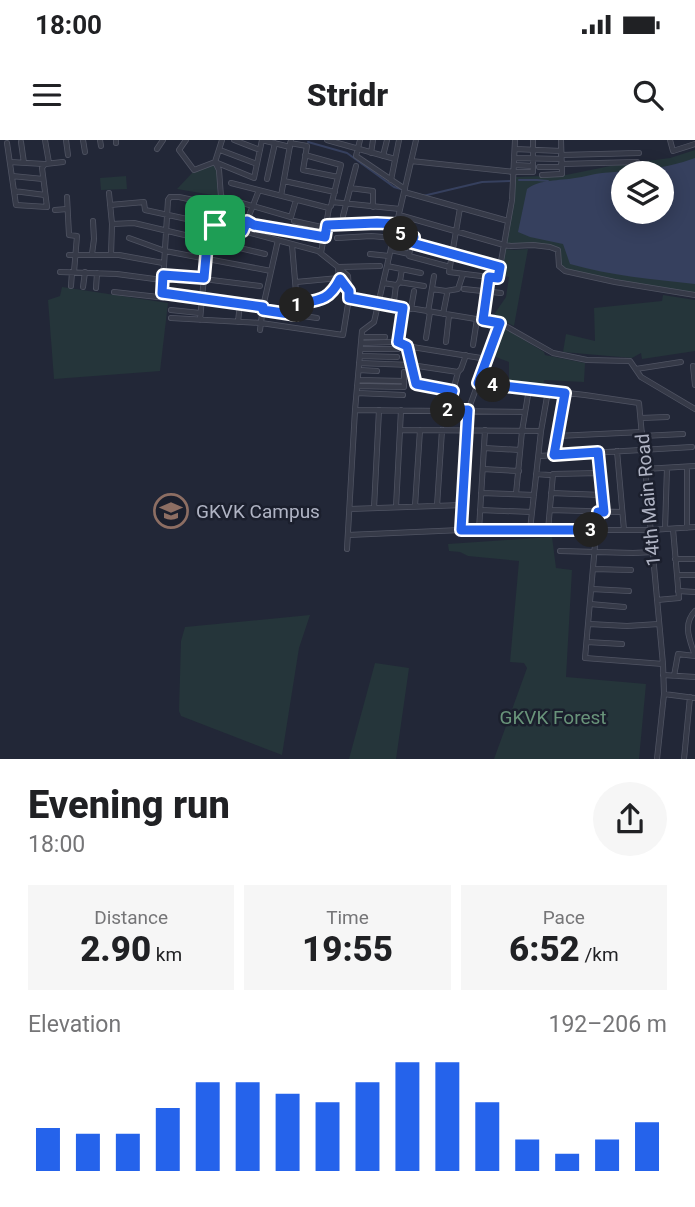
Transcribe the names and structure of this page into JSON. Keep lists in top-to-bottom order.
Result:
{
  "streets": {
    "street": ["14th Main Road"]
  },
  "parks": ["GKVK Forest"],
  "places": {
    "school or university": ["GKVK Campus"]
  },
  "page": {
    "status": "18:00",
    "header": "Stridr",
    "pins": [
      "5",
      "1",
      "4",
      "2",
      "3"
    ],
    "heading": ["Evening run", "18:00"],
    "stats": [
      ["Distance", "2.90 km"],
      ["Time", "19:55"],
      ["Pace", "6:52 /km"]
    ],
    "chart": ["Elevation", "192–206 m"]
  }
}
